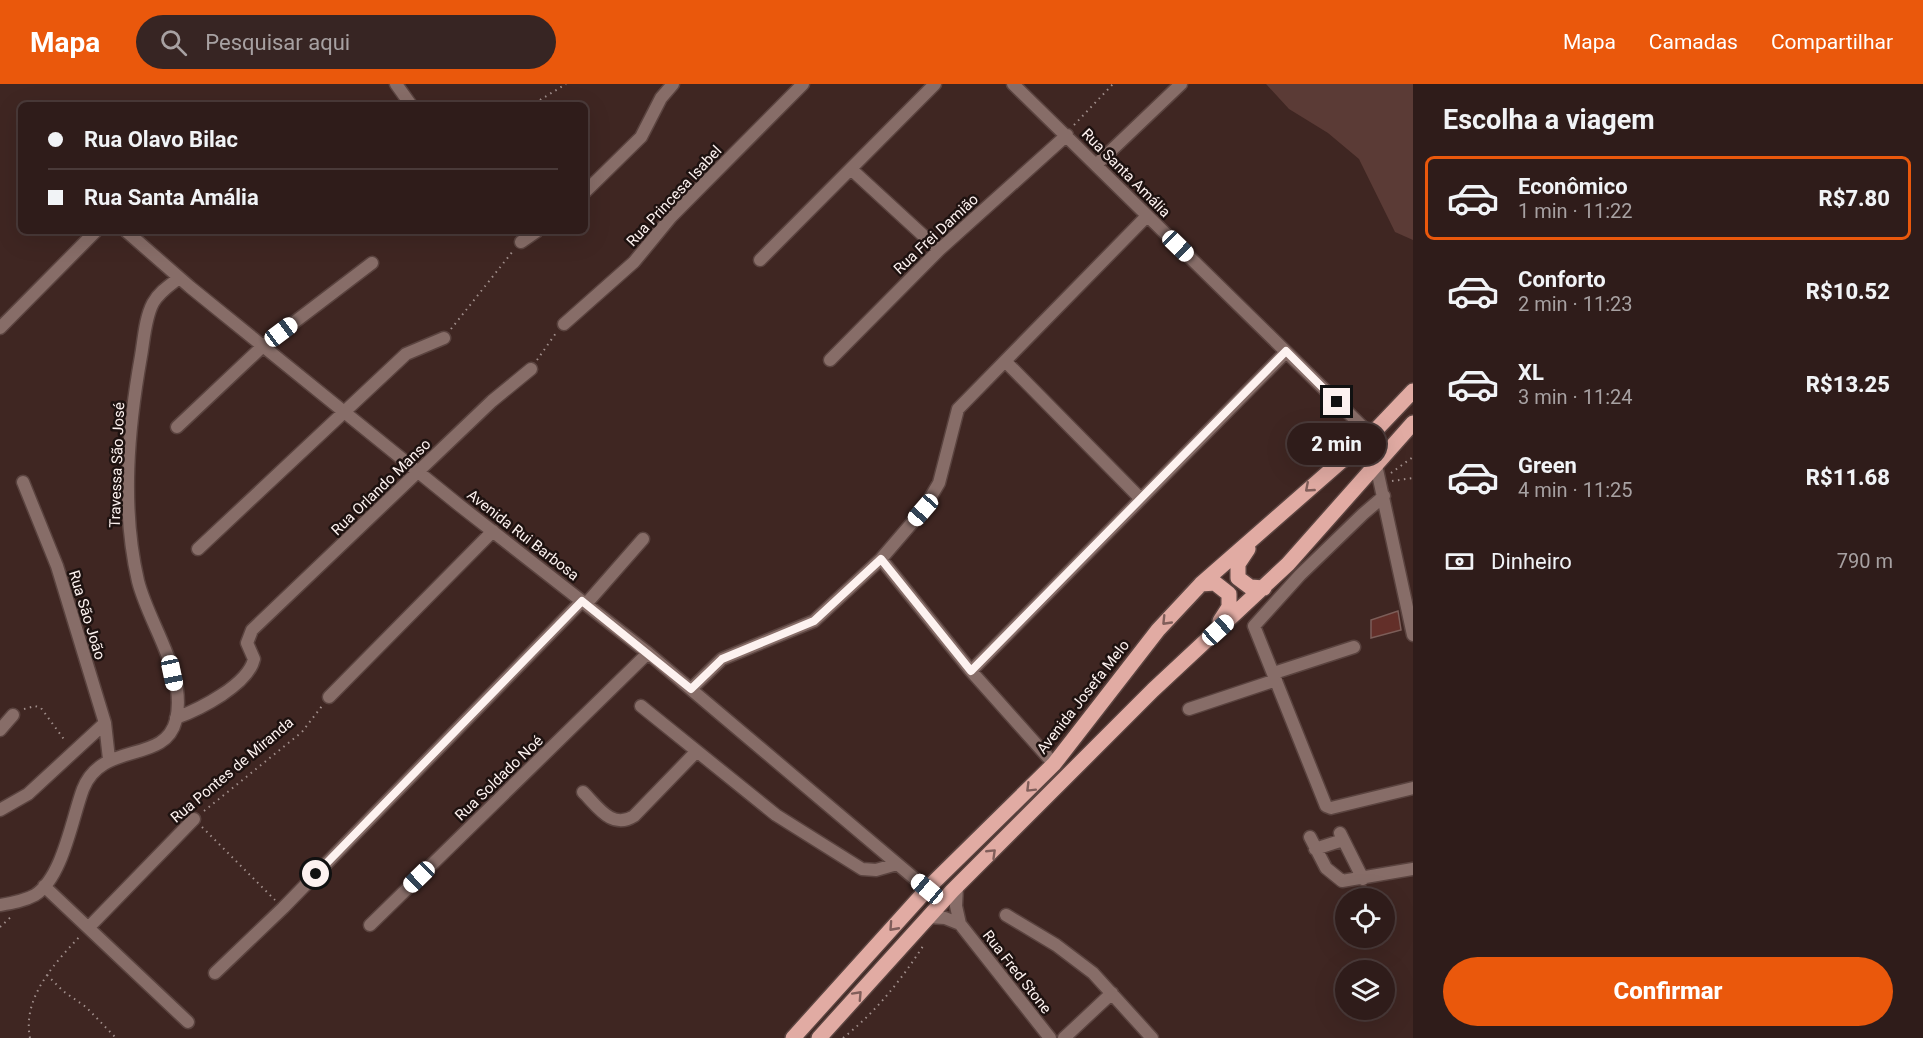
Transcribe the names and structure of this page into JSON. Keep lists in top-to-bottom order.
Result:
{
  "streets": {
    "main road": ["Avenida Josefa Melo"],
    "street": [
      "Rua Santa Amália",
      "Rua Princesa Isabel",
      "Rua Frei Damião",
      "Travessa São José",
      "Rua Orlando Manso",
      "Avenida Rui Barbosa",
      "Rua São João",
      "Rua Pontes de Miranda",
      "Rua Soldado Noé",
      "Rua Fred Stone"
    ]
  },
  "crossings": [
    ["Rua Santa Amália", "Rua Frei Damião"],
    ["Rua Santa Amália", "Avenida Josefa Melo"],
    ["Travessa São José", "Rua Orlando Manso"],
    ["Travessa São José", "Avenida Rui Barbosa"],
    ["Rua Orlando Manso", "Avenida Rui Barbosa"],
    ["Avenida Rui Barbosa", "Avenida Josefa Melo"],
    ["Avenida Rui Barbosa", "Rua Soldado Noé"]
  ],
  "page": {
    "header": "Mapa",
    "search": "Pesquisar aqui",
    "nav": ["Mapa", "Camadas", "Compartilhar"],
    "heading": "Escolha a viagem",
    "banner": ["Rua Olavo Bilac", "Rua Santa Amália"],
    "list": [
      {
        "name": "Econômico",
        "note": "1 min · 11:22",
        "value": "R$7.80"
      },
      {
        "name": "Conforto",
        "note": "2 min · 11:23",
        "value": "R$10.52"
      },
      {
        "name": "XL",
        "note": "3 min · 11:24",
        "value": "R$13.25"
      },
      {
        "name": "Green",
        "note": "4 min · 11:25",
        "value": "R$11.68"
      }
    ],
    "bubble": "2 min",
    "pay": ["Dinheiro", "790 m"],
    "buttons": "Confirmar"
  }
}
